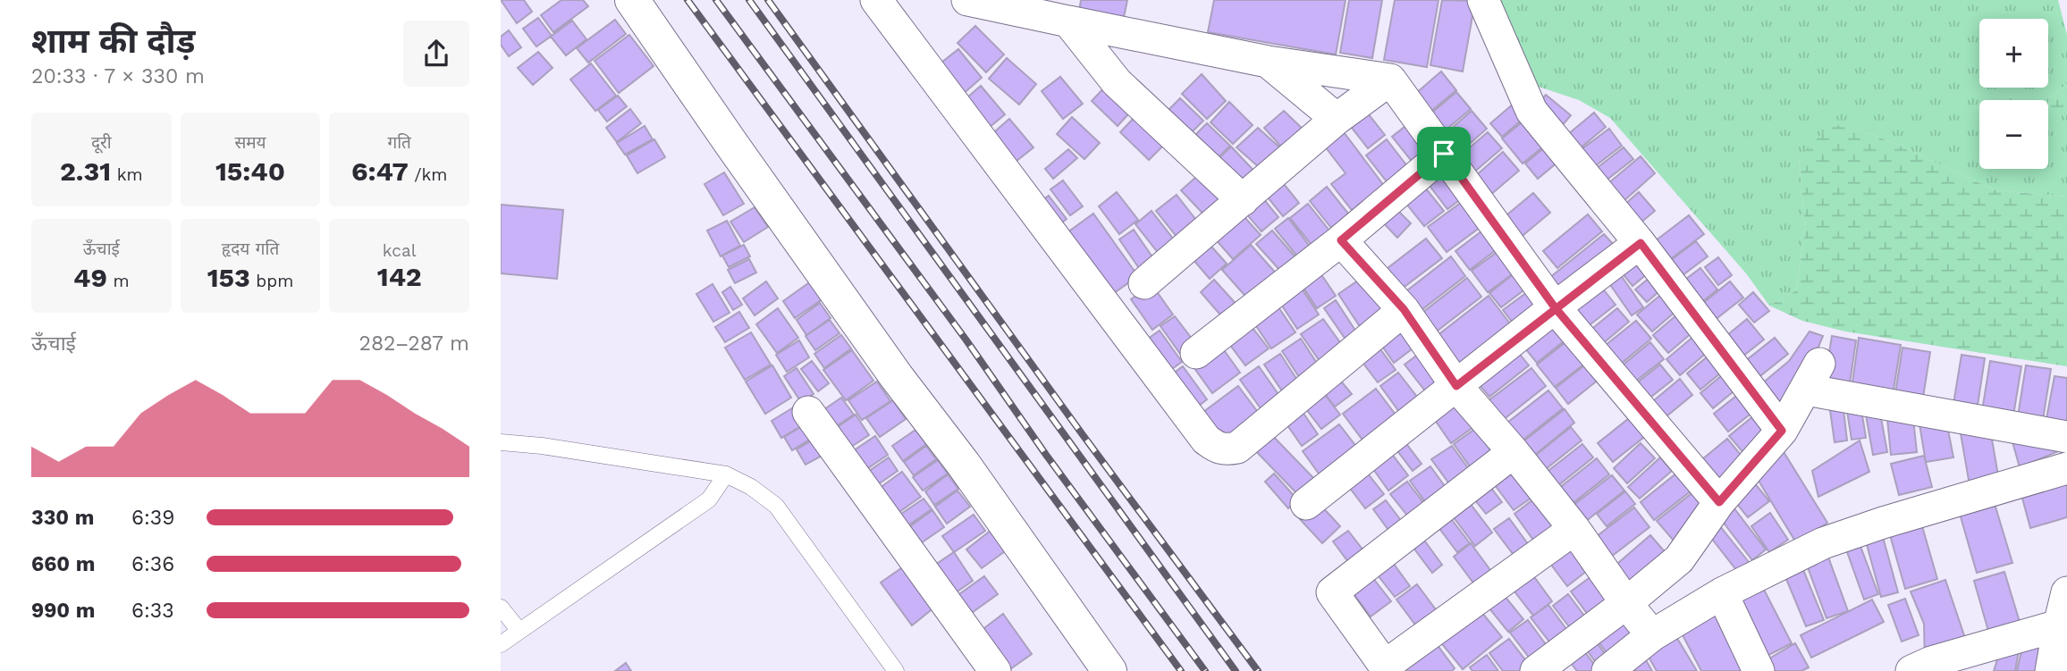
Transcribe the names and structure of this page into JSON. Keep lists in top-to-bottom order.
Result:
{
  "page": {
    "heading": ["शाम की दौड़", "20:33 · 7 × 330 m"],
    "map_buttons": ["+", "−"],
    "stats": [
      ["दूरी", "2.31 km"],
      ["समय", "15:40"],
      ["गति", "6:47 /km"],
      ["ऊँचाई", "49 m"],
      ["हृदय गति", "153 bpm"],
      ["kcal", "142"]
    ],
    "chart": ["ऊँचाई", "282–287 m"],
    "list": [
      {
        "name": "330 m",
        "note": "6:39"
      },
      {
        "name": "660 m",
        "note": "6:36"
      },
      {
        "name": "990 m",
        "note": "6:33"
      }
    ]
  }
}
